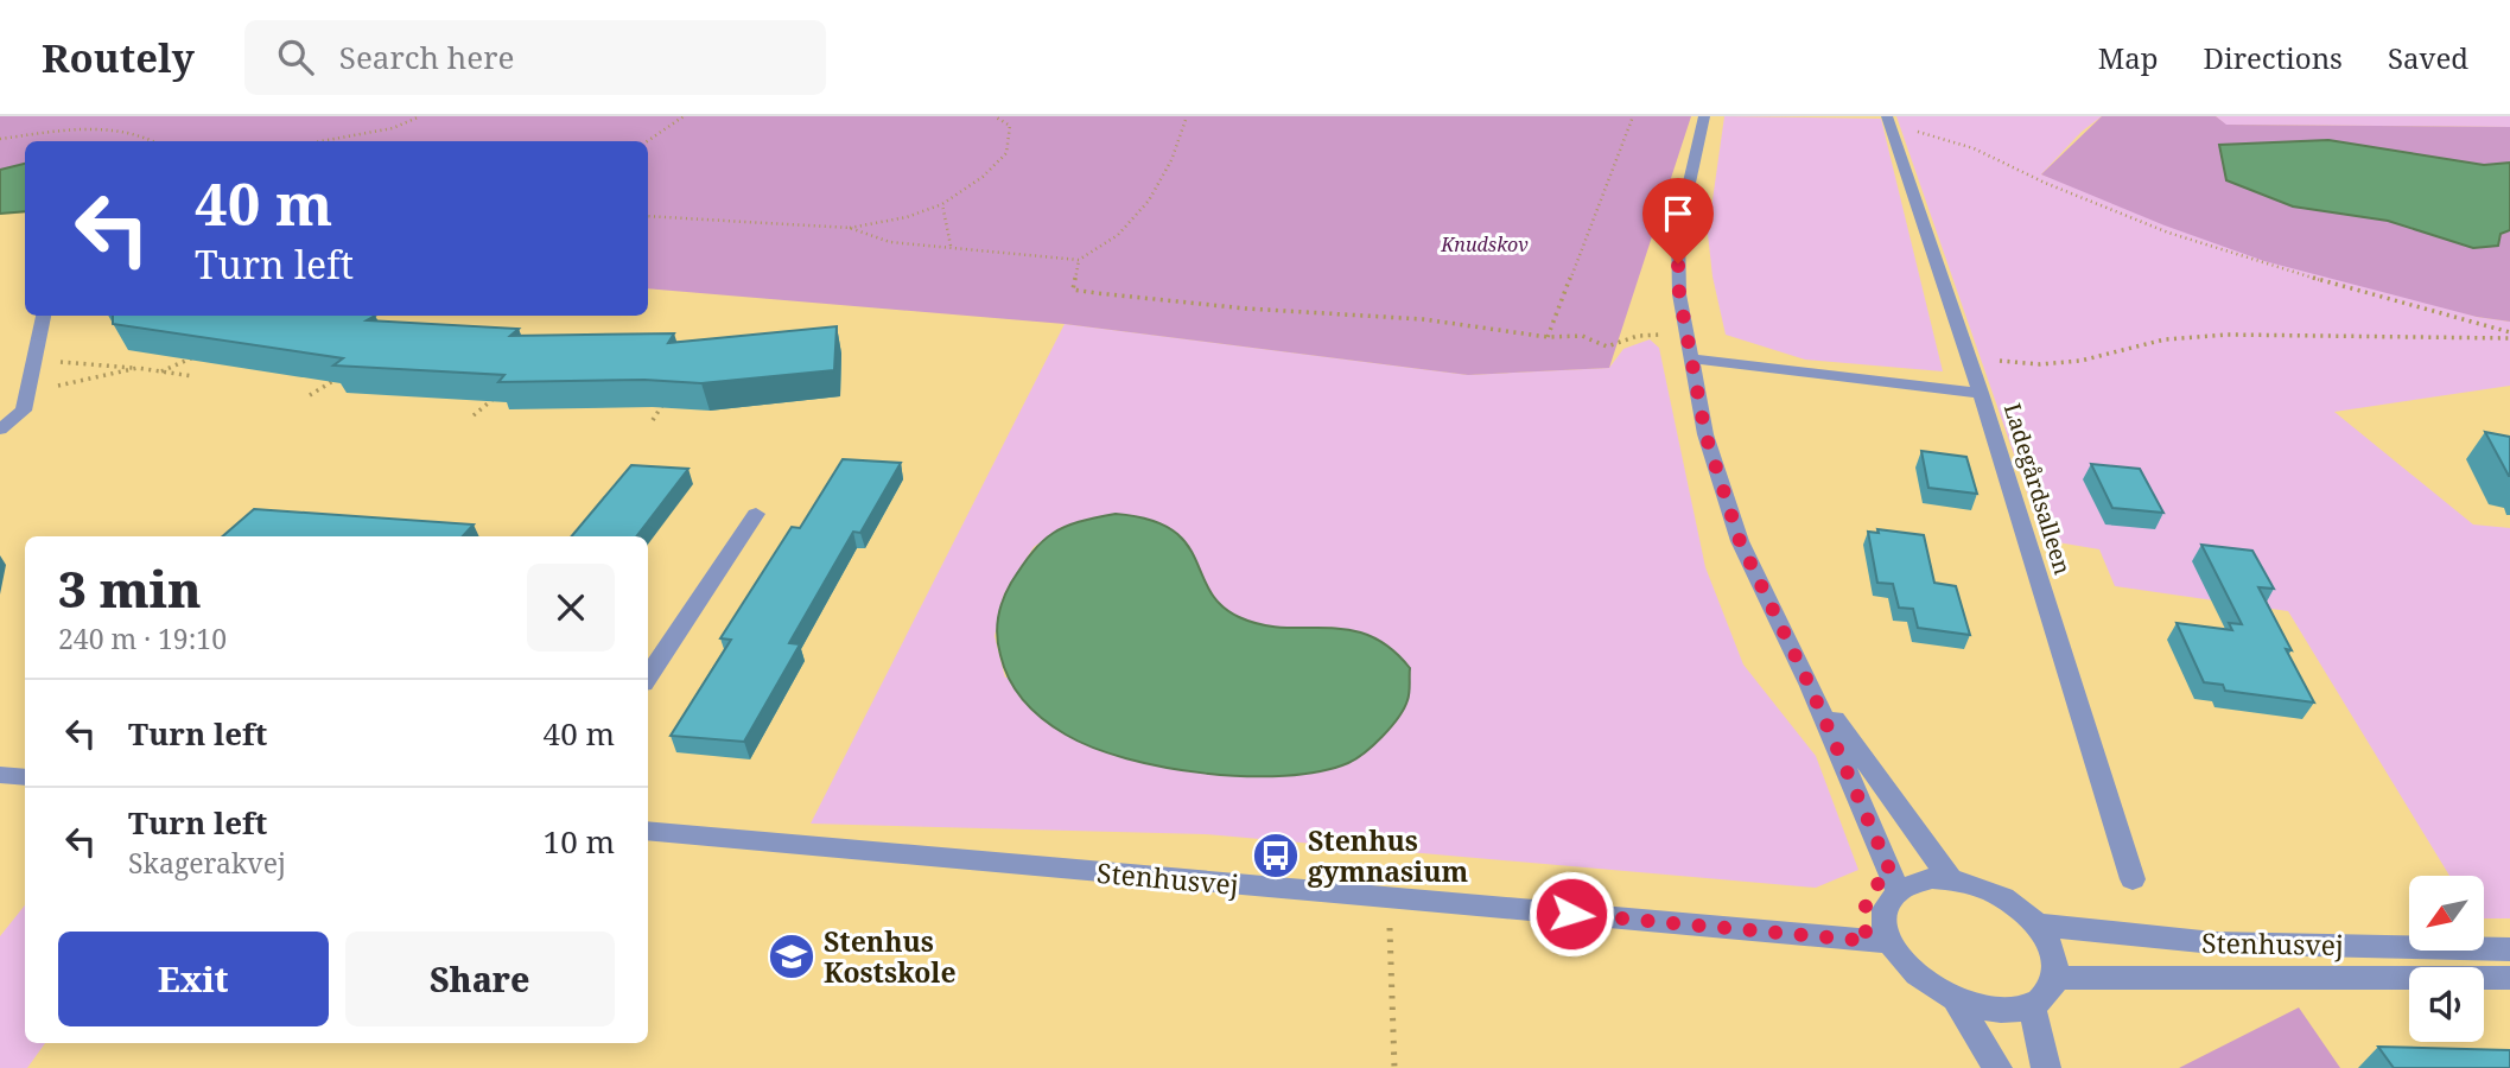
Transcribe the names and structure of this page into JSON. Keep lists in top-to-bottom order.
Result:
{
  "streets": {
    "street": ["Ladegårdsalleen", "Stenhusvej"]
  },
  "parks": ["Knudskov"],
  "places": {
    "bus stop": ["Stenhus gymnasium"],
    "school or university": ["Stenhus Kostskole"]
  },
  "north": "bottom left",
  "page": {
    "header": "Routely",
    "search": "Search here",
    "nav": ["Map", "Directions", "Saved"],
    "turn": ["40 m", "Turn left"],
    "heading": ["3 min", "240 m · 19:10"],
    "list": [
      {
        "name": "Turn left",
        "value": "40 m"
      },
      {
        "name": "Turn left",
        "note": "Skagerakvej",
        "value": "10 m"
      }
    ],
    "buttons": ["Exit", "Share"]
  }
}
